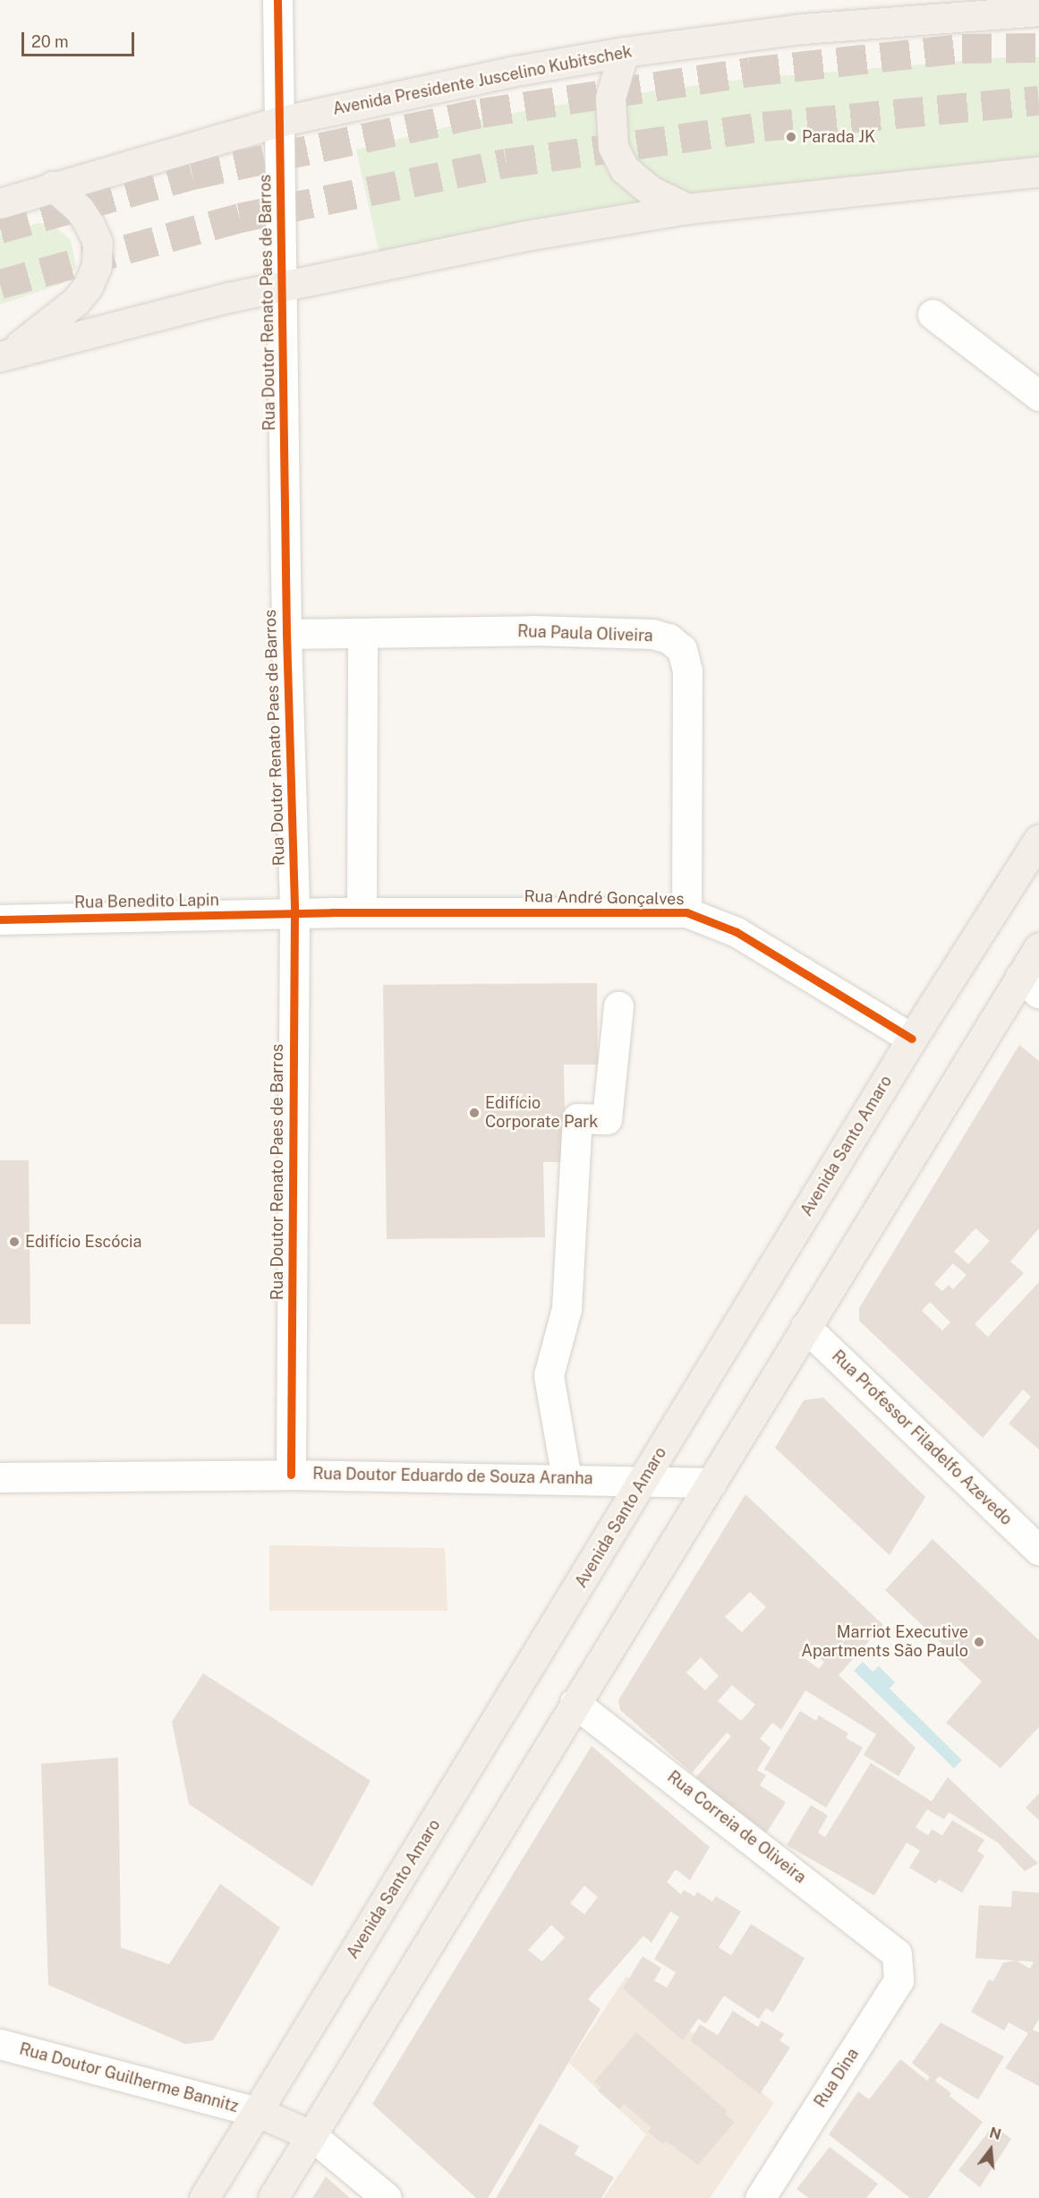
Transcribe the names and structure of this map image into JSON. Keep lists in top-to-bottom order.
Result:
{
  "streets": {
    "main road": ["Avenida Presidente Juscelino Kubitschek", "Avenida Santo Amaro"],
    "street": [
      "Rua Doutor Renato Paes de Barros",
      "Rua Paula Oliveira",
      "Rua André Gonçalves",
      "Rua Benedito Lapin",
      "Rua Professor Filadelfo Azevedo",
      "Rua Doutor Eduardo de Souza Aranha",
      "Rua Correia de Oliveira",
      "Rua Doutor Guilherme Bannitz",
      "Rua Dina"
    ]
  },
  "crossings": [
    ["Avenida Presidente Juscelino Kubitschek", "Rua Doutor Renato Paes de Barros"],
    ["Rua Doutor Renato Paes de Barros", "Rua Paula Oliveira"],
    ["Rua Doutor Renato Paes de Barros", "Rua André Gonçalves"],
    ["Rua Doutor Renato Paes de Barros", "Rua Benedito Lapin"],
    ["Rua Doutor Renato Paes de Barros", "Rua Doutor Eduardo de Souza Aranha"],
    ["Rua Paula Oliveira", "Rua André Gonçalves"],
    ["Rua André Gonçalves", "Rua Benedito Lapin"],
    ["Rua André Gonçalves", "Avenida Santo Amaro"],
    ["Avenida Santo Amaro", "Rua Doutor Eduardo de Souza Aranha"],
    ["Avenida Santo Amaro", "Rua Doutor Guilherme Bannitz"],
    ["Rua Correia de Oliveira", "Rua Dina"]
  ],
  "places": [
    "Parada JK",
    "Edifício Corporate Park",
    "Edifício Escócia",
    "Marriot Executive Apartments São Paulo"
  ],
  "scale_bar": "20 m",
  "north": "top"
}
